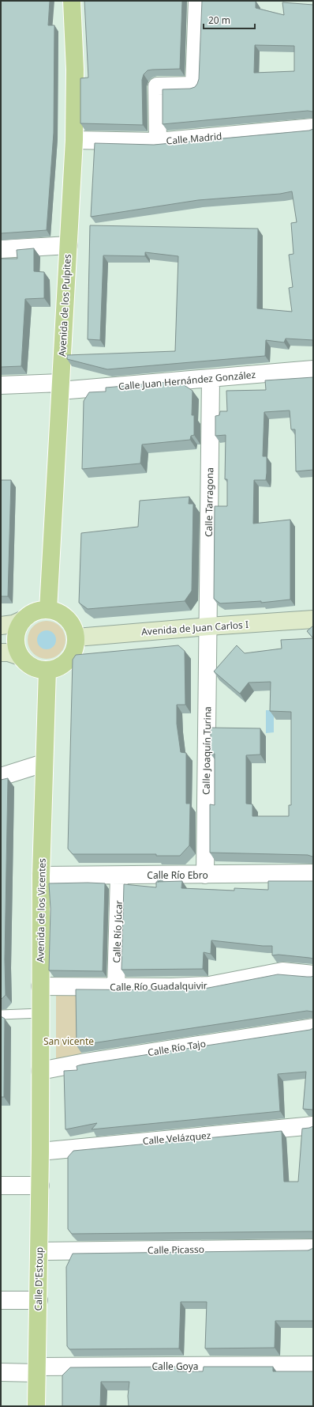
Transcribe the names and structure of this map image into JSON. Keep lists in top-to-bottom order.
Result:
{
  "streets": {
    "main road": ["Avenida de los Pulpites", "Avenida de los Vicentes", "Calle D'Estoup"],
    "street": [
      "Calle Madrid",
      "Calle Juan Hernández González",
      "Calle Tarragona",
      "Avenida de Juan Carlos I",
      "Calle Joaquín Turina",
      "Calle Río Ebro",
      "Calle Río Júcar",
      "Calle Río Guadalquivir",
      "Calle Río Tajo",
      "Calle Velázquez",
      "Calle Picasso",
      "Calle Goya"
    ]
  },
  "crossings": [
    ["Calle Madrid", "Avenida de los Pulpites"],
    ["Avenida de los Pulpites", "Calle Juan Hernández González"],
    ["Avenida de los Pulpites", "Avenida de Juan Carlos I"],
    ["Avenida de los Pulpites", "Avenida de los Vicentes"],
    ["Calle Juan Hernández González", "Calle Tarragona"],
    ["Calle Tarragona", "Avenida de Juan Carlos I"],
    ["Calle Tarragona", "Calle Joaquín Turina"],
    ["Avenida de Juan Carlos I", "Calle Joaquín Turina"],
    ["Avenida de Juan Carlos I", "Avenida de los Vicentes"],
    ["Calle Joaquín Turina", "Calle Río Ebro"],
    ["Calle Río Ebro", "Avenida de los Vicentes"],
    ["Calle Río Ebro", "Calle Río Júcar"],
    ["Avenida de los Vicentes", "Calle Río Guadalquivir"],
    ["Avenida de los Vicentes", "Calle Río Tajo"],
    ["Avenida de los Vicentes", "Calle Velázquez"],
    ["Avenida de los Vicentes", "Calle D'Estoup"],
    ["Calle Río Júcar", "Calle Río Guadalquivir"],
    ["Calle Velázquez", "Calle D'Estoup"],
    ["Calle Picasso", "Calle D'Estoup"],
    ["Calle D'Estoup", "Calle Goya"]
  ],
  "parks": ["San vicente"],
  "scale_bar": "20 m"
}
